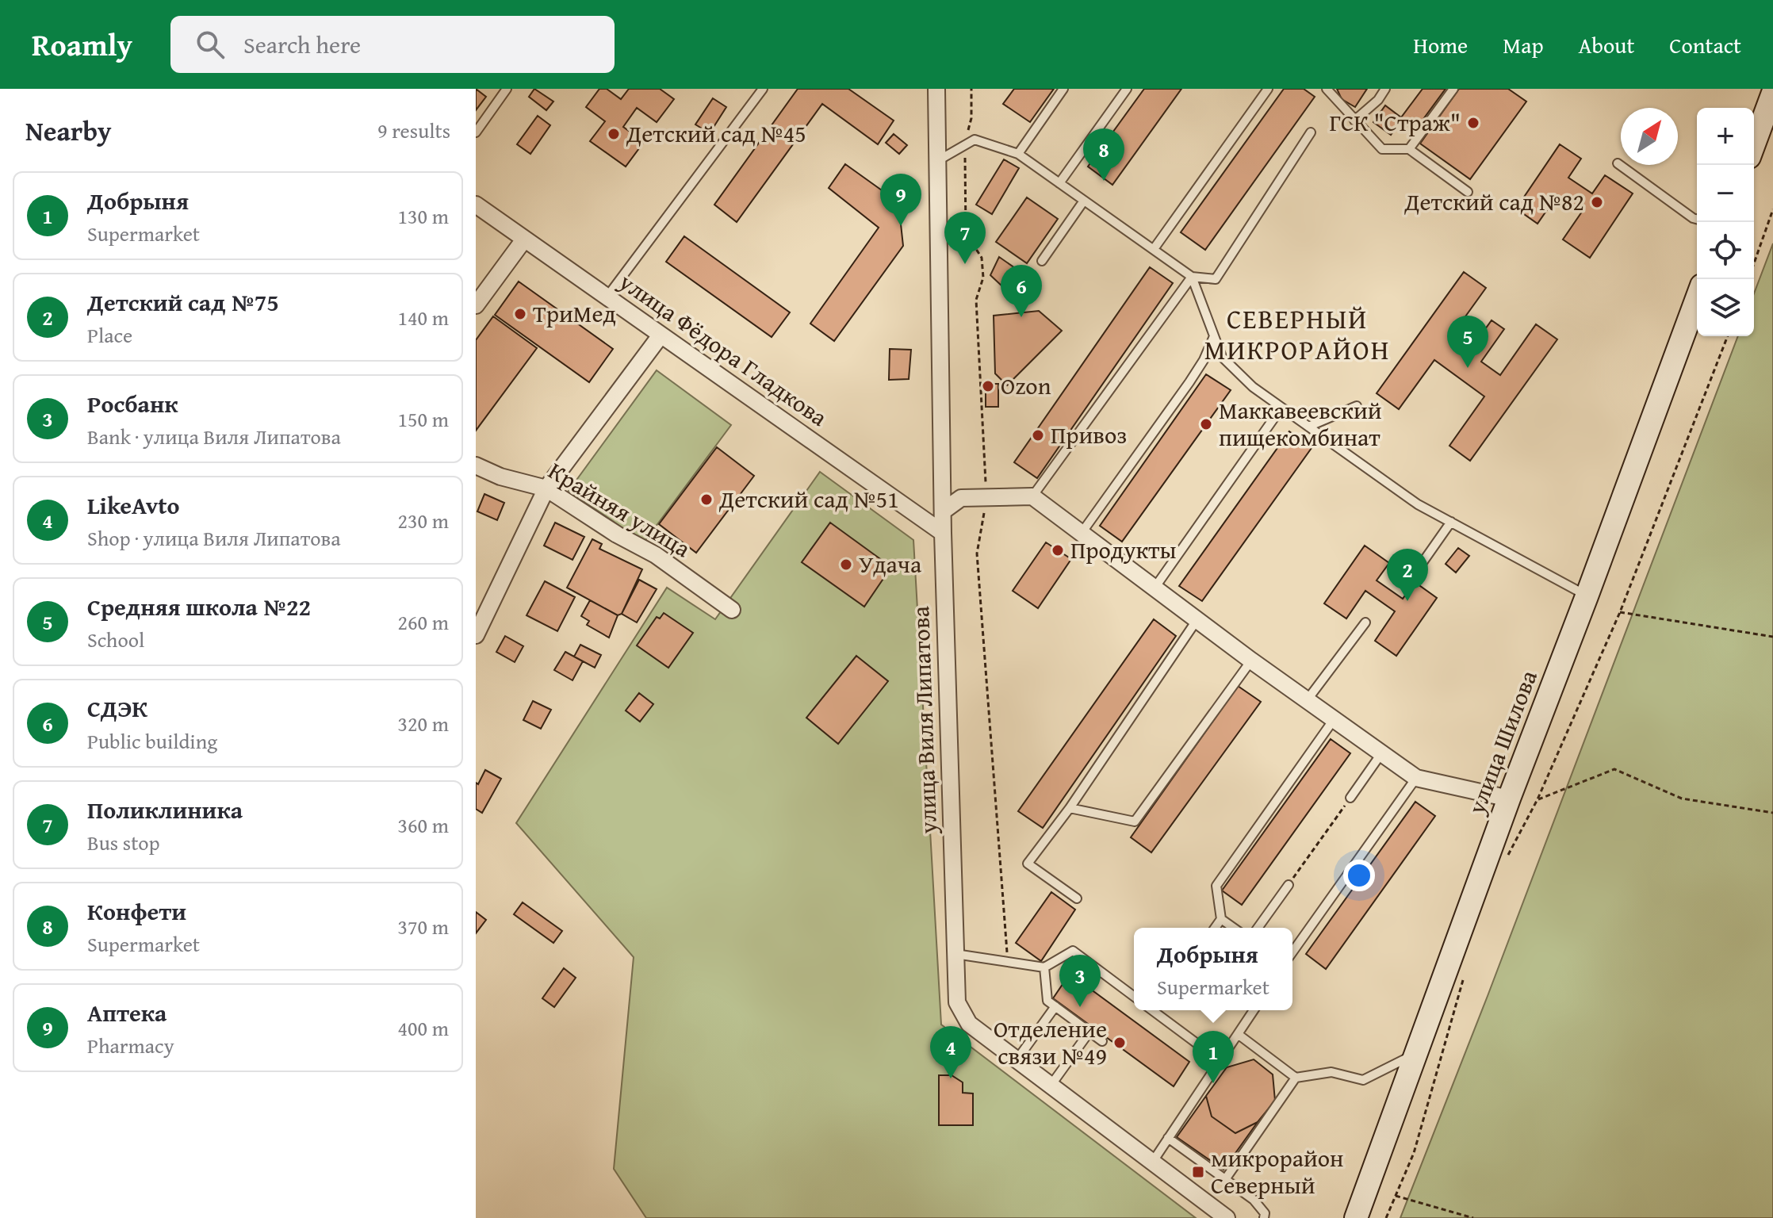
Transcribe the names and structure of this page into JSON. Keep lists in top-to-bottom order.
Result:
{
  "streets": {
    "main road": ["улица Шилова"],
    "street": ["улица Фёдора Гладкова", "Крайняя улица", "улица Виля Липатова"]
  },
  "crossings": [
    ["улица Фёдора Гладкова", "улица Виля Липатова"]
  ],
  "districts": ["СЕВЕРНЫЙ МИКРОРАЙОН"],
  "places": {
    "other": [
      "ГСК \"Страж\"",
      "Детский сад №45",
      "Детский сад №82",
      "ТриМед",
      "Ozon",
      "Маккавеевский пищекомбинат",
      "Привоз",
      "Детский сад №51",
      "Продукты",
      "Удача",
      "Отделение связи №49"
    ],
    "transit": ["микрорайон Северный"]
  },
  "north": "top right",
  "page": {
    "header": "Roamly",
    "search": "Search here",
    "nav": [
      "Home",
      "Map",
      "About",
      "Contact"
    ],
    "heading": ["Nearby", "9 results"],
    "map_buttons": ["+", "−"],
    "pins": [
      "8",
      "9",
      "7",
      "6",
      "5",
      "2",
      "3",
      "4",
      "1"
    ],
    "list": [
      {
        "mark": "1",
        "name": "Добрыня",
        "note": "Supermarket",
        "value": "130 m"
      },
      {
        "mark": "2",
        "name": "Детский сад №75",
        "note": "Place",
        "value": "140 m"
      },
      {
        "mark": "3",
        "name": "Росбанк",
        "note": "Bank · улица Виля Липатова",
        "value": "150 m"
      },
      {
        "mark": "4",
        "name": "LikeAvto",
        "note": "Shop · улица Виля Липатова",
        "value": "230 m"
      },
      {
        "mark": "5",
        "name": "Средняя школа №22",
        "note": "School",
        "value": "260 m"
      },
      {
        "mark": "6",
        "name": "СДЭК",
        "note": "Public building",
        "value": "320 m"
      },
      {
        "mark": "7",
        "name": "Поликлиника",
        "note": "Bus stop",
        "value": "360 m"
      },
      {
        "mark": "8",
        "name": "Конфети",
        "note": "Supermarket",
        "value": "370 m"
      },
      {
        "mark": "9",
        "name": "Аптека",
        "note": "Pharmacy",
        "value": "400 m"
      }
    ],
    "popup": ["Добрыня", "Supermarket"]
  }
}
